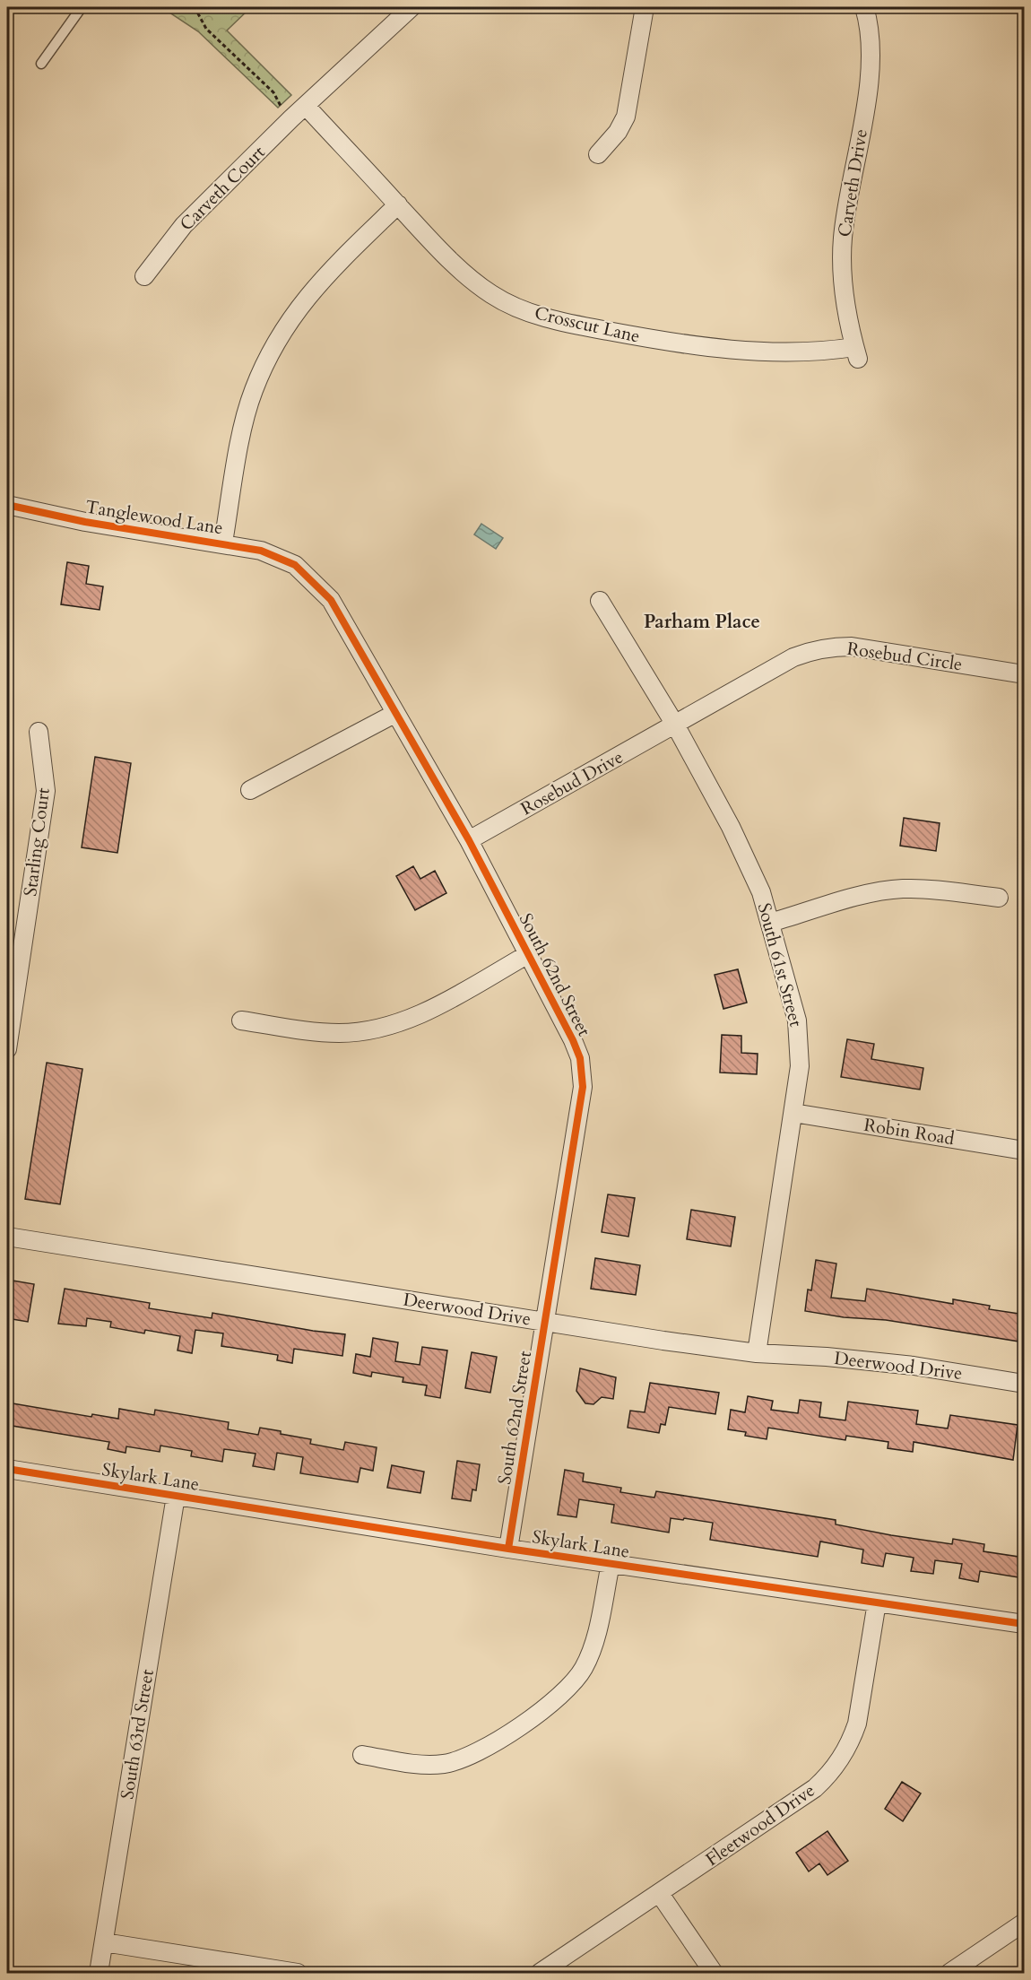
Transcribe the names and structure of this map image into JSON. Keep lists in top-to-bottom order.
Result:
{
  "streets": {
    "street": [
      "Carveth Drive",
      "Carveth Court",
      "Crosscut Lane",
      "Tanglewood Lane",
      "Rosebud Circle",
      "Rosebud Drive",
      "Starling Court",
      "South 61st Street",
      "South 62nd Street",
      "Robin Road",
      "Deerwood Drive",
      "Skylark Lane",
      "South 63rd Street",
      "Fleetwood Drive"
    ]
  },
  "crossings": [
    ["Carveth Drive", "Crosscut Lane"],
    ["Carveth Court", "Crosscut Lane"],
    ["Tanglewood Lane", "South 62nd Street"],
    ["Rosebud Circle", "Rosebud Drive"],
    ["Rosebud Circle", "South 61st Street"],
    ["Rosebud Drive", "South 61st Street"],
    ["Rosebud Drive", "South 62nd Street"],
    ["South 61st Street", "Robin Road"],
    ["South 61st Street", "Deerwood Drive"],
    ["South 62nd Street", "Deerwood Drive"],
    ["South 62nd Street", "Skylark Lane"],
    ["Skylark Lane", "South 63rd Street"],
    ["Skylark Lane", "Fleetwood Drive"]
  ],
  "districts": ["Parham Place"]
}
